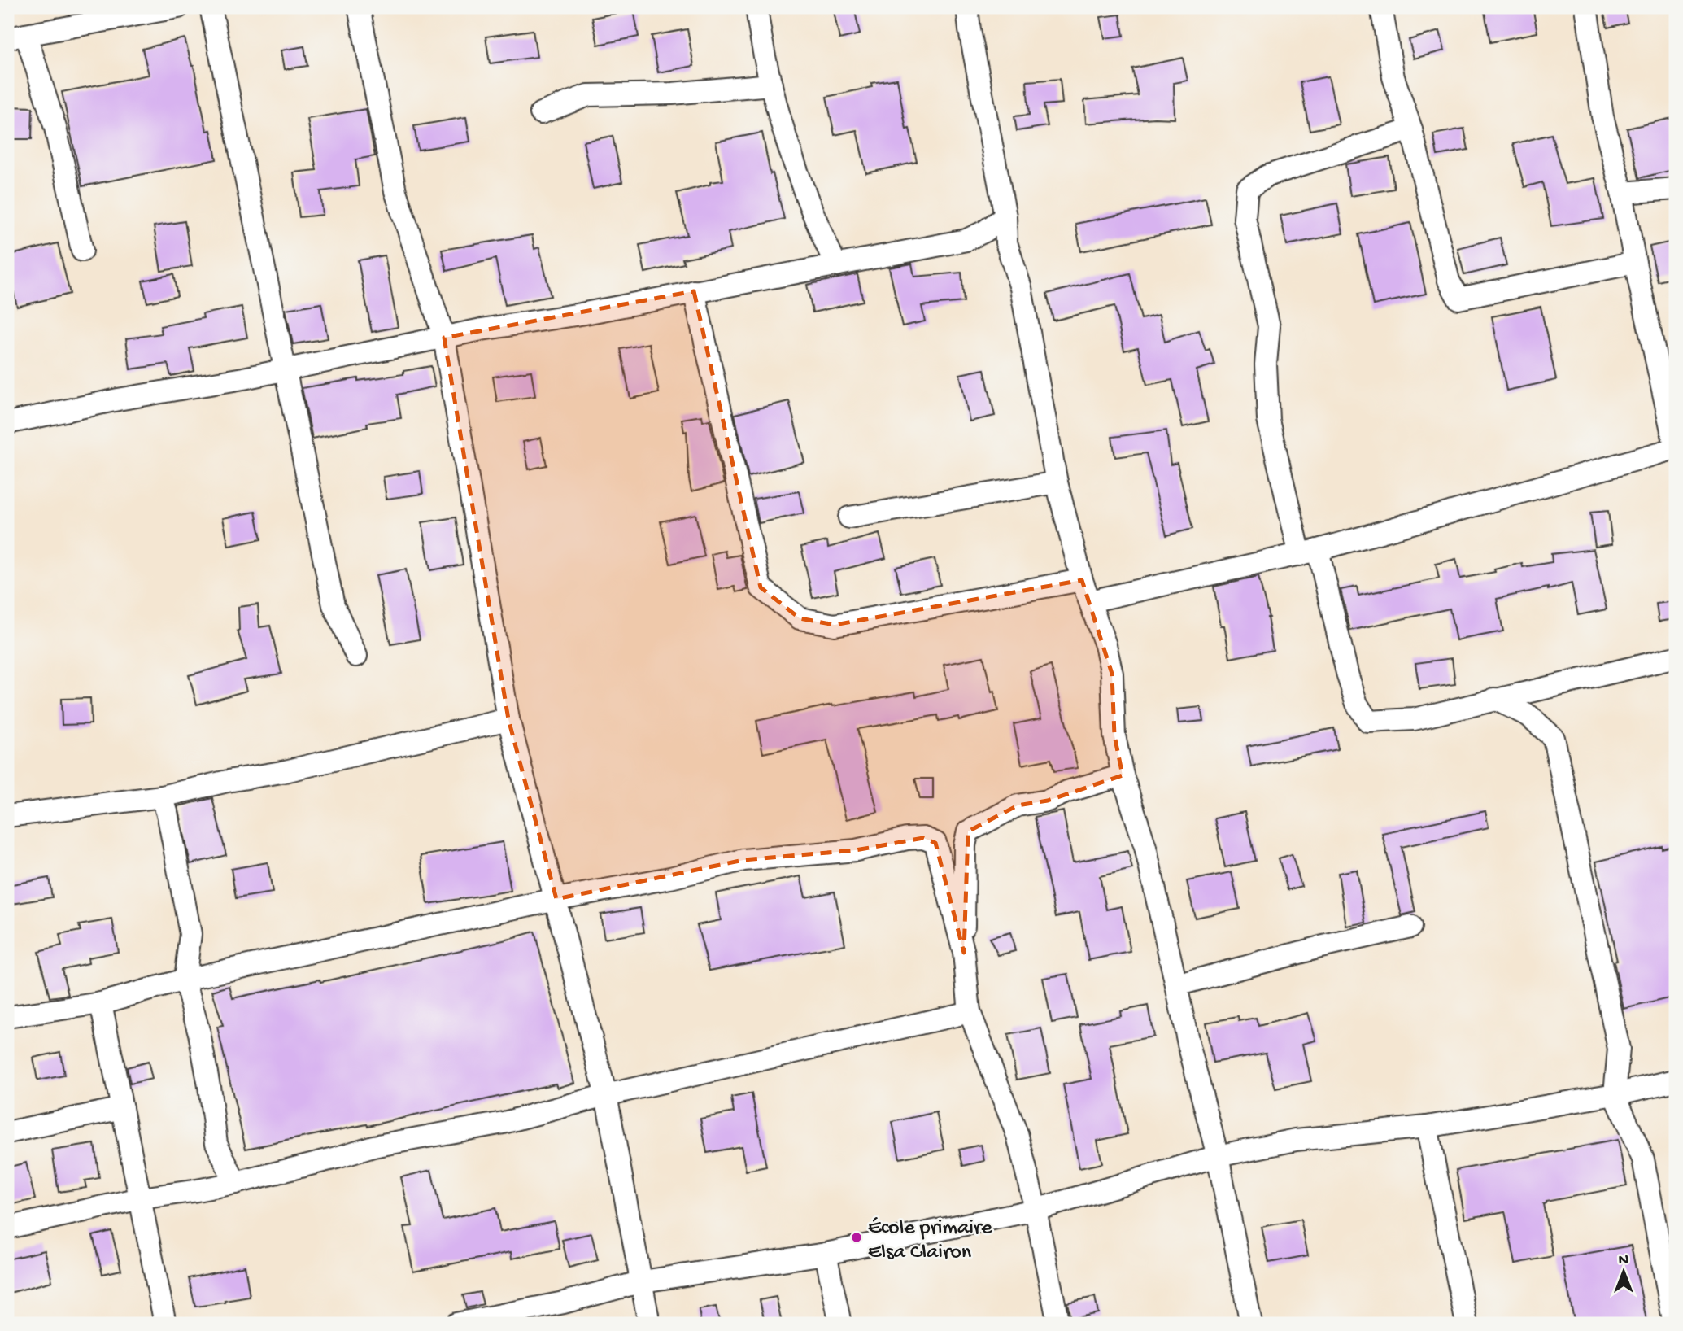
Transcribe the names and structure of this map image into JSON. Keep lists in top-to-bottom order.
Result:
{
  "places": ["École primaire Elsa Clairon"],
  "north": "top"
}
